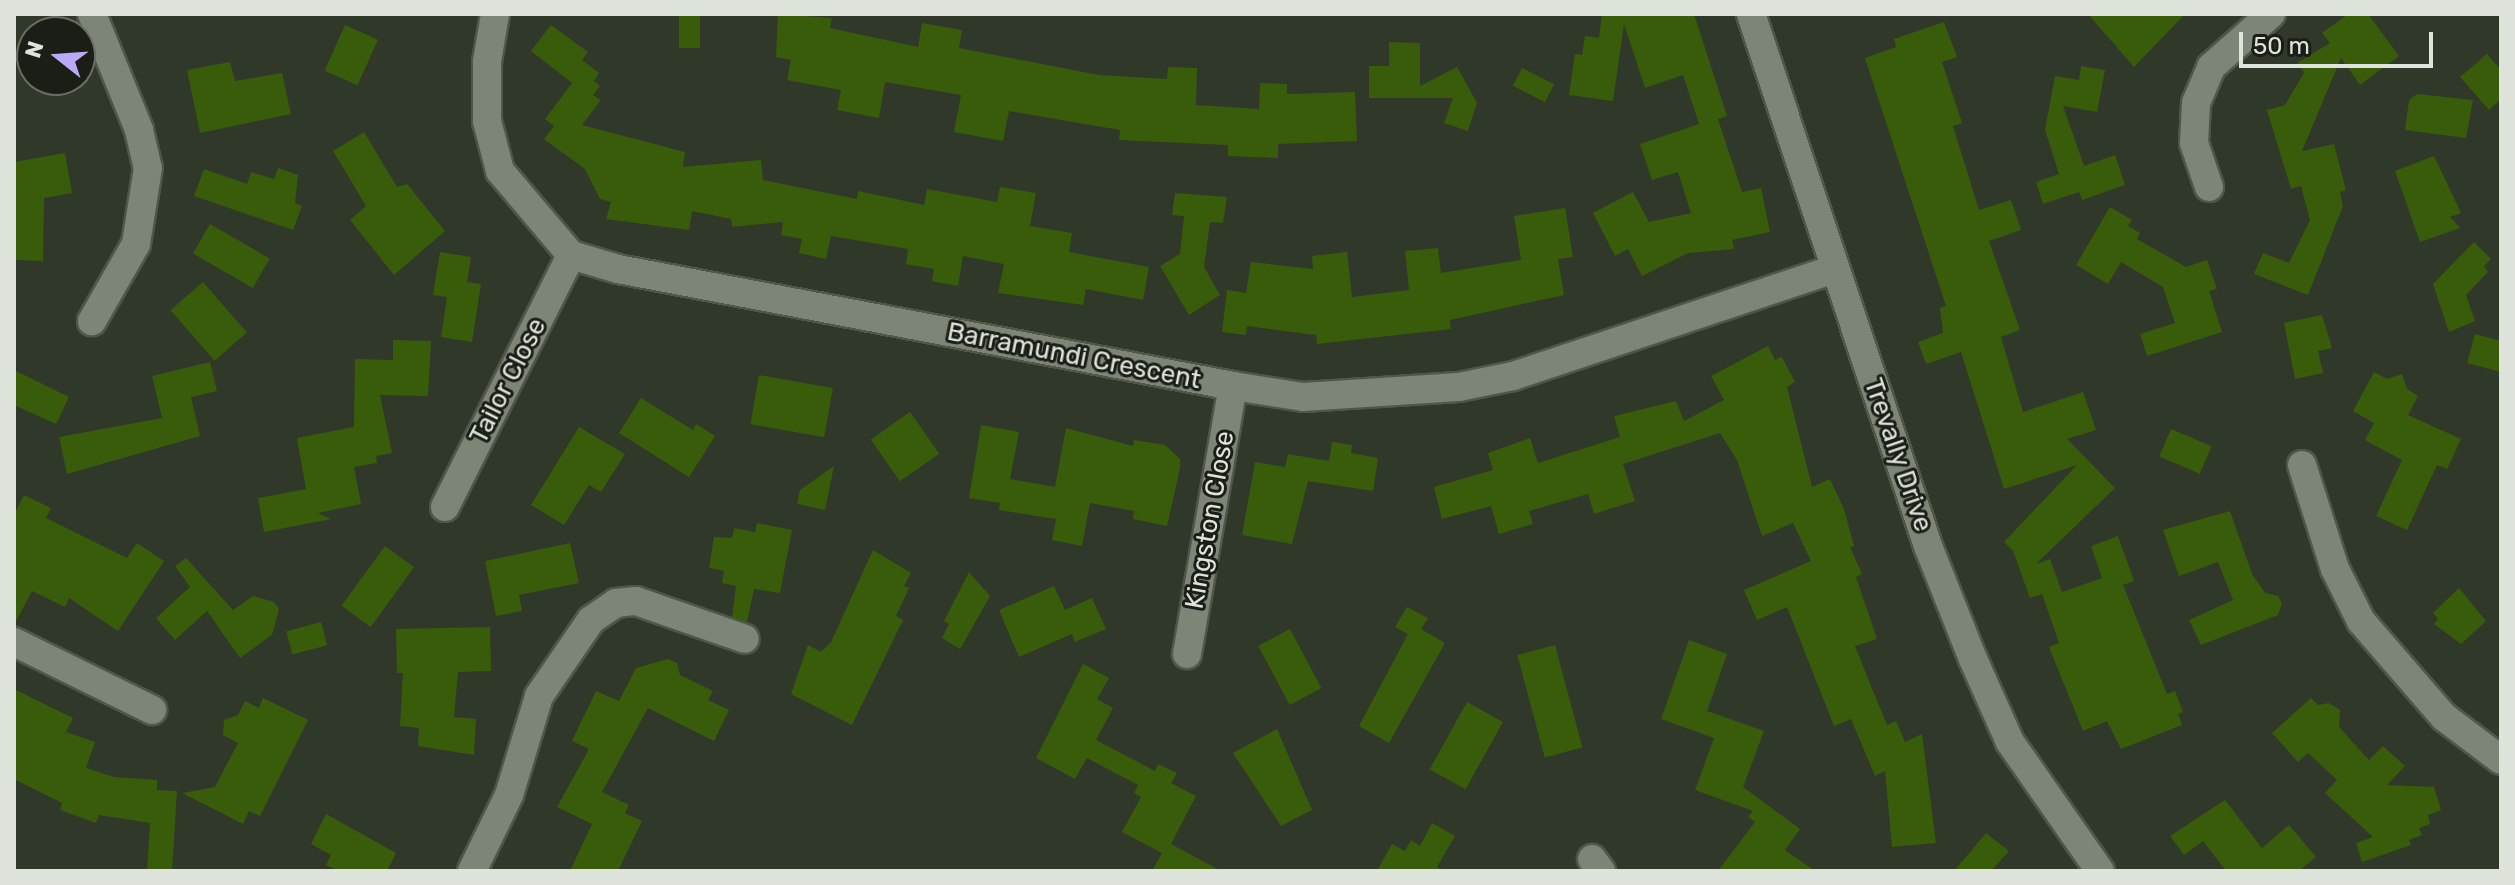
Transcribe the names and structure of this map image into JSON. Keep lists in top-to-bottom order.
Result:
{
  "streets": {
    "street": [
      "Barramundi Crescent",
      "Tailor Close",
      "Trevally Drive",
      "Kingston Close"
    ]
  },
  "crossings": [
    ["Barramundi Crescent", "Tailor Close"],
    ["Barramundi Crescent", "Trevally Drive"],
    ["Barramundi Crescent", "Kingston Close"]
  ],
  "scale_bar": "50 m",
  "north": "left"
}
